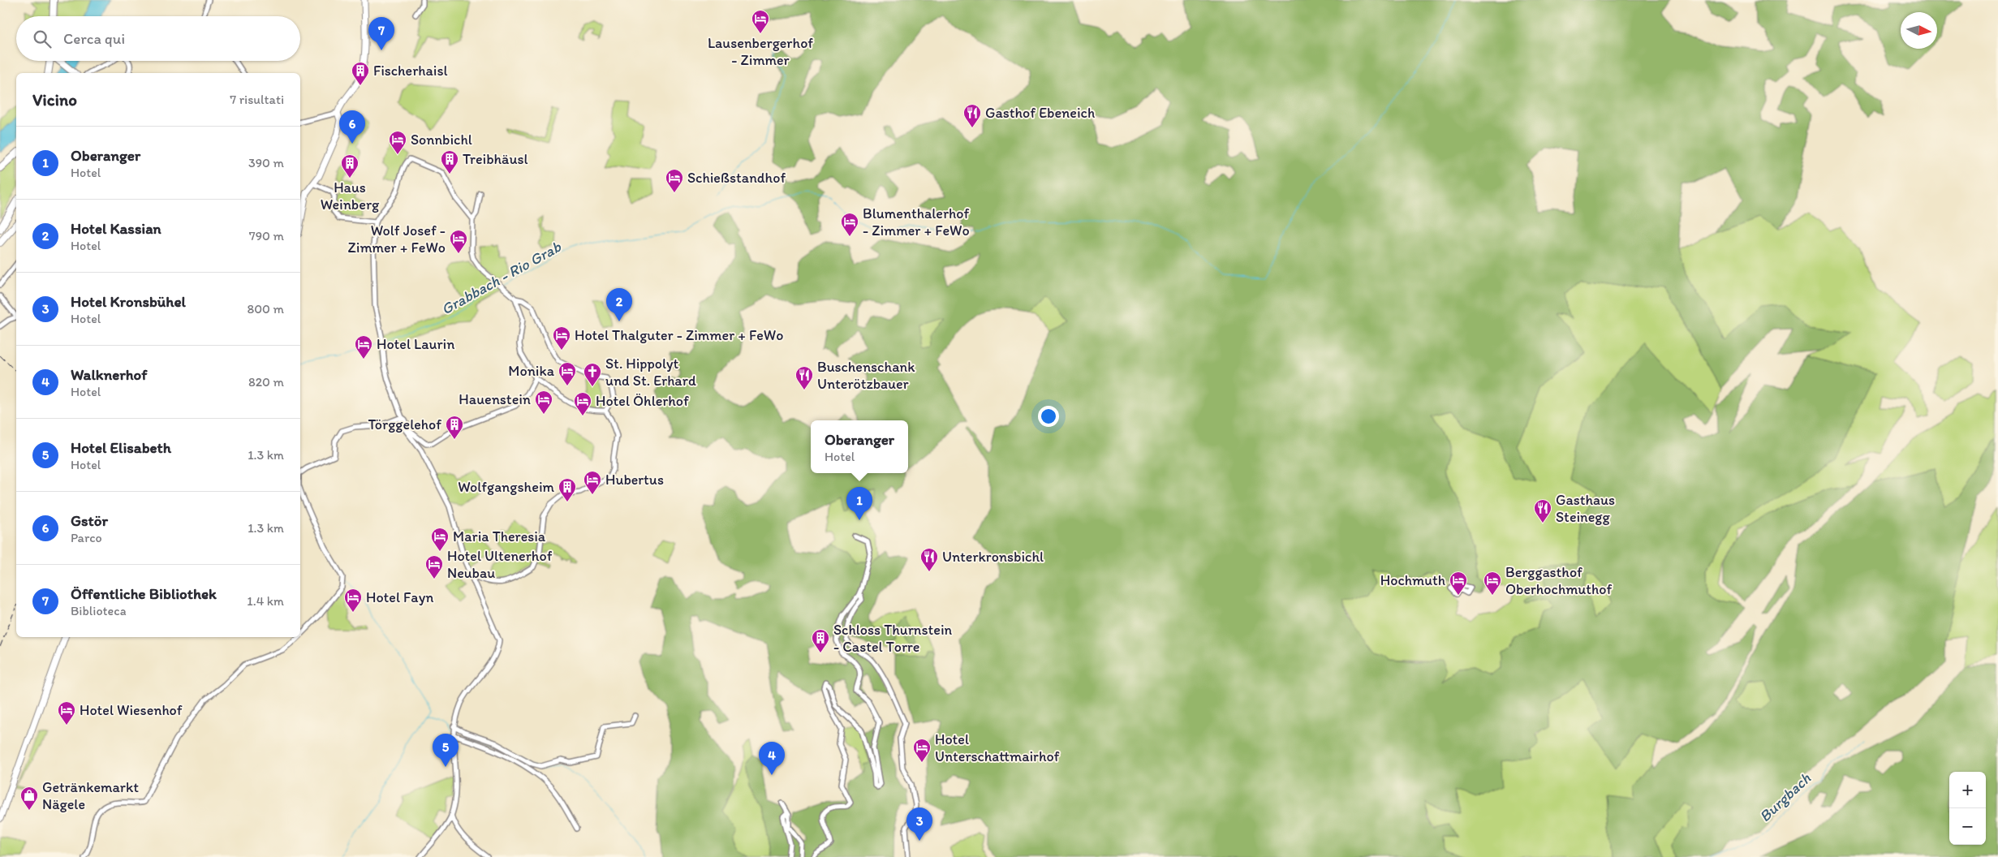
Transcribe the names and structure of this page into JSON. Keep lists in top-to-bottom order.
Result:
{
  "water": ["Grabbach - Rio Grab", "Burgbach"],
  "places": {
    "hotel": [
      "Lausenbergerhof - Zimmer",
      "Sonnbichl",
      "Schießstandhof",
      "Blumenthalerhof - Zimmer + FeWo",
      "Wolf Josef - Zimmer + FeWo",
      "Hotel Thalguter - Zimmer + FeWo",
      "Hotel Laurin",
      "Monika",
      "Hauenstein",
      "Hotel Öhlerhof",
      "Hubertus",
      "Maria Theresia",
      "Hotel Ultenerhof Neubau",
      "Hochmuth",
      "Berggasthof Oberhochmuthof",
      "Hotel Fayn",
      "Hotel Wiesenhof",
      "Hotel Unterschattmairhof"
    ],
    "building": [
      "Fischerhaisl",
      "Treibhäusl",
      "Haus Weinberg",
      "Törggelehof",
      "Wolfgangsheim",
      "Schloss Thurnstein - Castel Torre"
    ],
    "restaurant": [
      "Gasthof Ebeneich",
      "Buschenschank Unterötzbauer",
      "Gasthaus Steinegg",
      "Unterkronsbichl"
    ],
    "church": ["St. Hippolyt und St. Erhard"],
    "shop": ["Getränkemarkt Nägele"]
  },
  "north": "right",
  "page": {
    "search": "Cerca qui",
    "pins": [
      "7",
      "6",
      "2",
      "1",
      "5",
      "4",
      "3"
    ],
    "heading": ["Vicino", "7 risultati"],
    "list": [
      {
        "mark": "1",
        "name": "Oberanger",
        "note": "Hotel",
        "value": "390 m"
      },
      {
        "mark": "2",
        "name": "Hotel Kassian",
        "note": "Hotel",
        "value": "790 m"
      },
      {
        "mark": "3",
        "name": "Hotel Kronsbühel",
        "note": "Hotel",
        "value": "800 m"
      },
      {
        "mark": "4",
        "name": "Walknerhof",
        "note": "Hotel",
        "value": "820 m"
      },
      {
        "mark": "5",
        "name": "Hotel Elisabeth",
        "note": "Hotel",
        "value": "1.3 km"
      },
      {
        "mark": "6",
        "name": "Gstör",
        "note": "Parco",
        "value": "1.3 km"
      },
      {
        "mark": "7",
        "name": "Öffentliche Bibliothek",
        "note": "Biblioteca",
        "value": "1.4 km"
      }
    ],
    "popup": ["Oberanger", "Hotel"],
    "map_buttons": ["+", "−"]
  }
}
